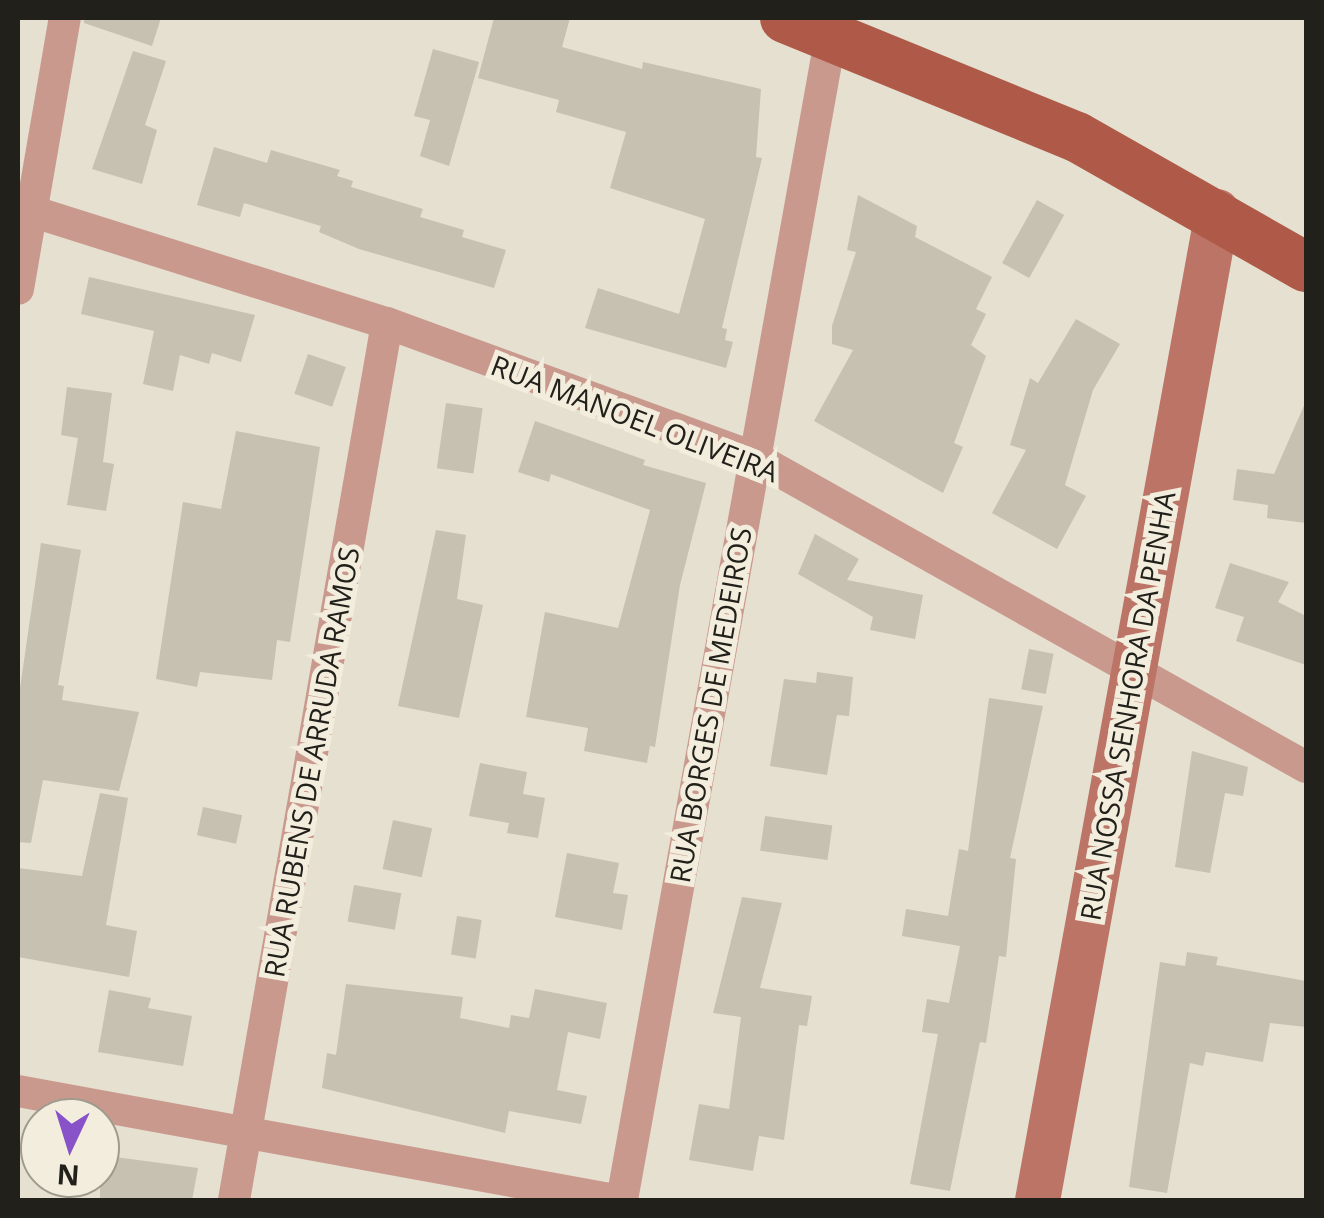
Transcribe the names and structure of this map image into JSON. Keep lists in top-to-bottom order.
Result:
{
  "streets": {
    "street": [
      "RUA MANOEL OLIVEIRA",
      "RUA BORGES DE MEDEIROS",
      "RUA NOSSA SENHORA DA PENHA",
      "RUA RUBENS DE ARRUDA RAMOS"
    ]
  },
  "crossings": [
    ["RUA MANOEL OLIVEIRA", "RUA BORGES DE MEDEIROS"],
    ["RUA MANOEL OLIVEIRA", "RUA NOSSA SENHORA DA PENHA"],
    ["RUA MANOEL OLIVEIRA", "RUA RUBENS DE ARRUDA RAMOS"]
  ],
  "north": "bottom"
}
